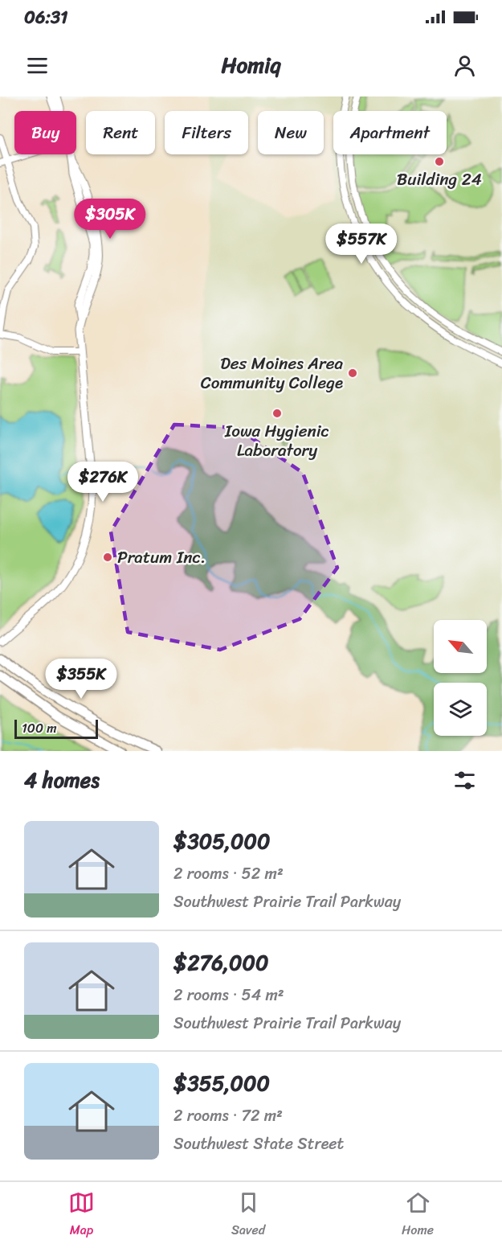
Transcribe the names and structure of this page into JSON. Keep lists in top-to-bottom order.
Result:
{
  "places": [
    "Building 24",
    "Des Moines Area Community College",
    "Iowa Hygienic Laboratory",
    "Pratum Inc."
  ],
  "scale_bar": "100 m",
  "north": "top left",
  "page": {
    "status": "06:31",
    "header": "Homiq",
    "chip": [
      "Buy",
      "Rent",
      "Filters",
      "New",
      "Apartment"
    ],
    "price": [
      "$305K",
      "$557K",
      "$276K",
      "$355K"
    ],
    "scale": "100 m",
    "heading": "4 homes",
    "list": [
      {
        "name": "$305,000",
        "note": "2 rooms · 52 m² · Southwest Prairie Trail Parkway"
      },
      {
        "name": "$276,000",
        "note": "2 rooms · 54 m² · Southwest Prairie Trail Parkway"
      },
      {
        "name": "$355,000",
        "note": "2 rooms · 72 m² · Southwest State Street"
      }
    ],
    "tabs": ["Map", "Saved", "Home"]
  }
}
